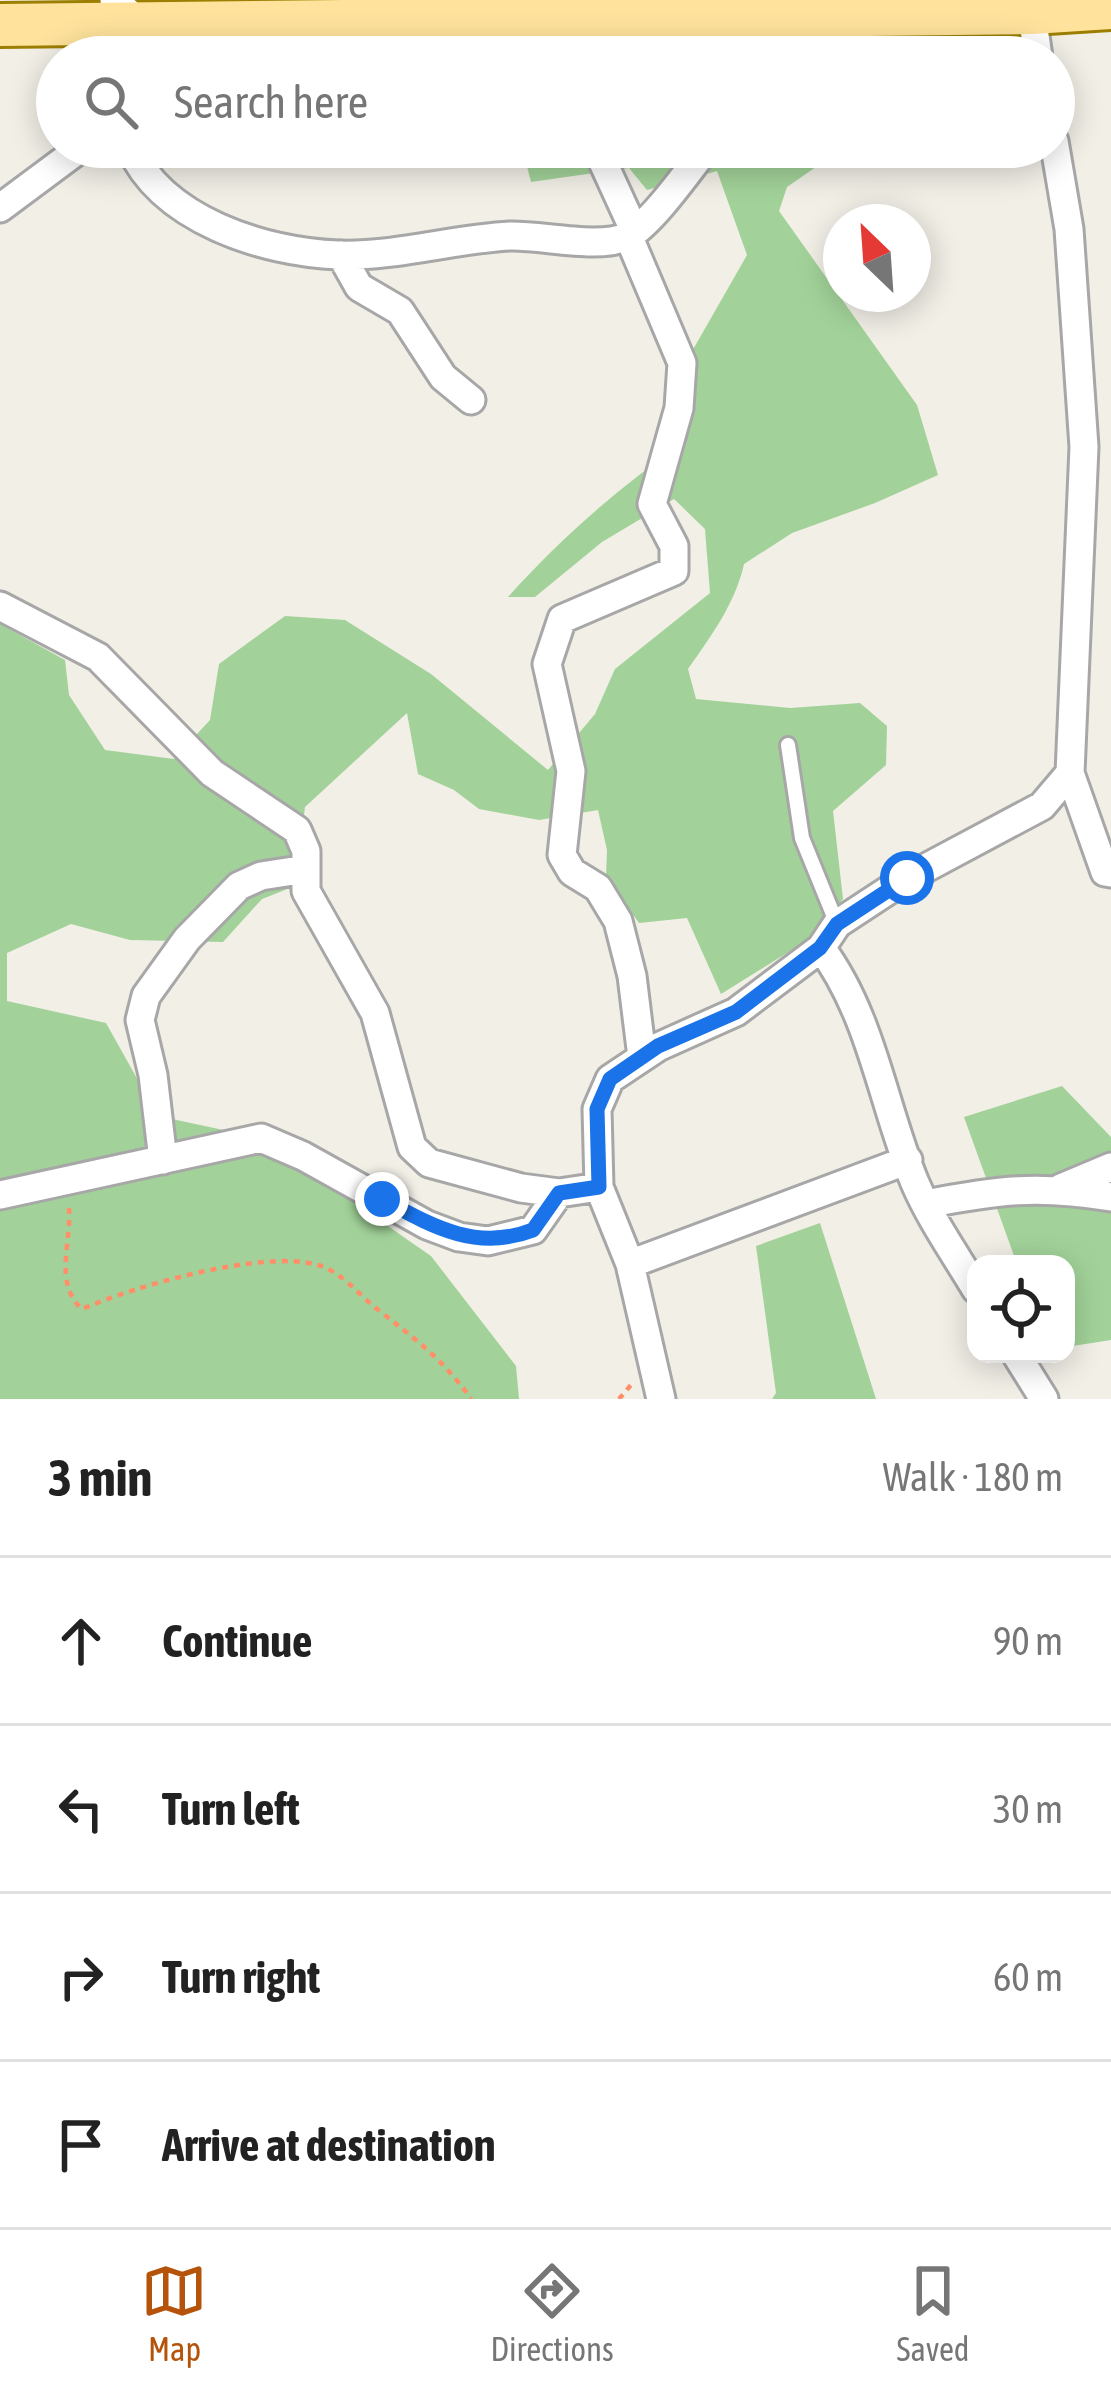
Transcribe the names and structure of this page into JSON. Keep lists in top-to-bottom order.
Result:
{
  "north": "top left",
  "page": {
    "search": "Search here",
    "heading": ["3 min", "Walk · 180 m"],
    "list": [
      ["Continue", "90 m"],
      ["Turn left", "30 m"],
      ["Turn right", "60 m"],
      "Arrive at destination"
    ],
    "nav": ["Map", "Directions", "Saved"]
  }
}
